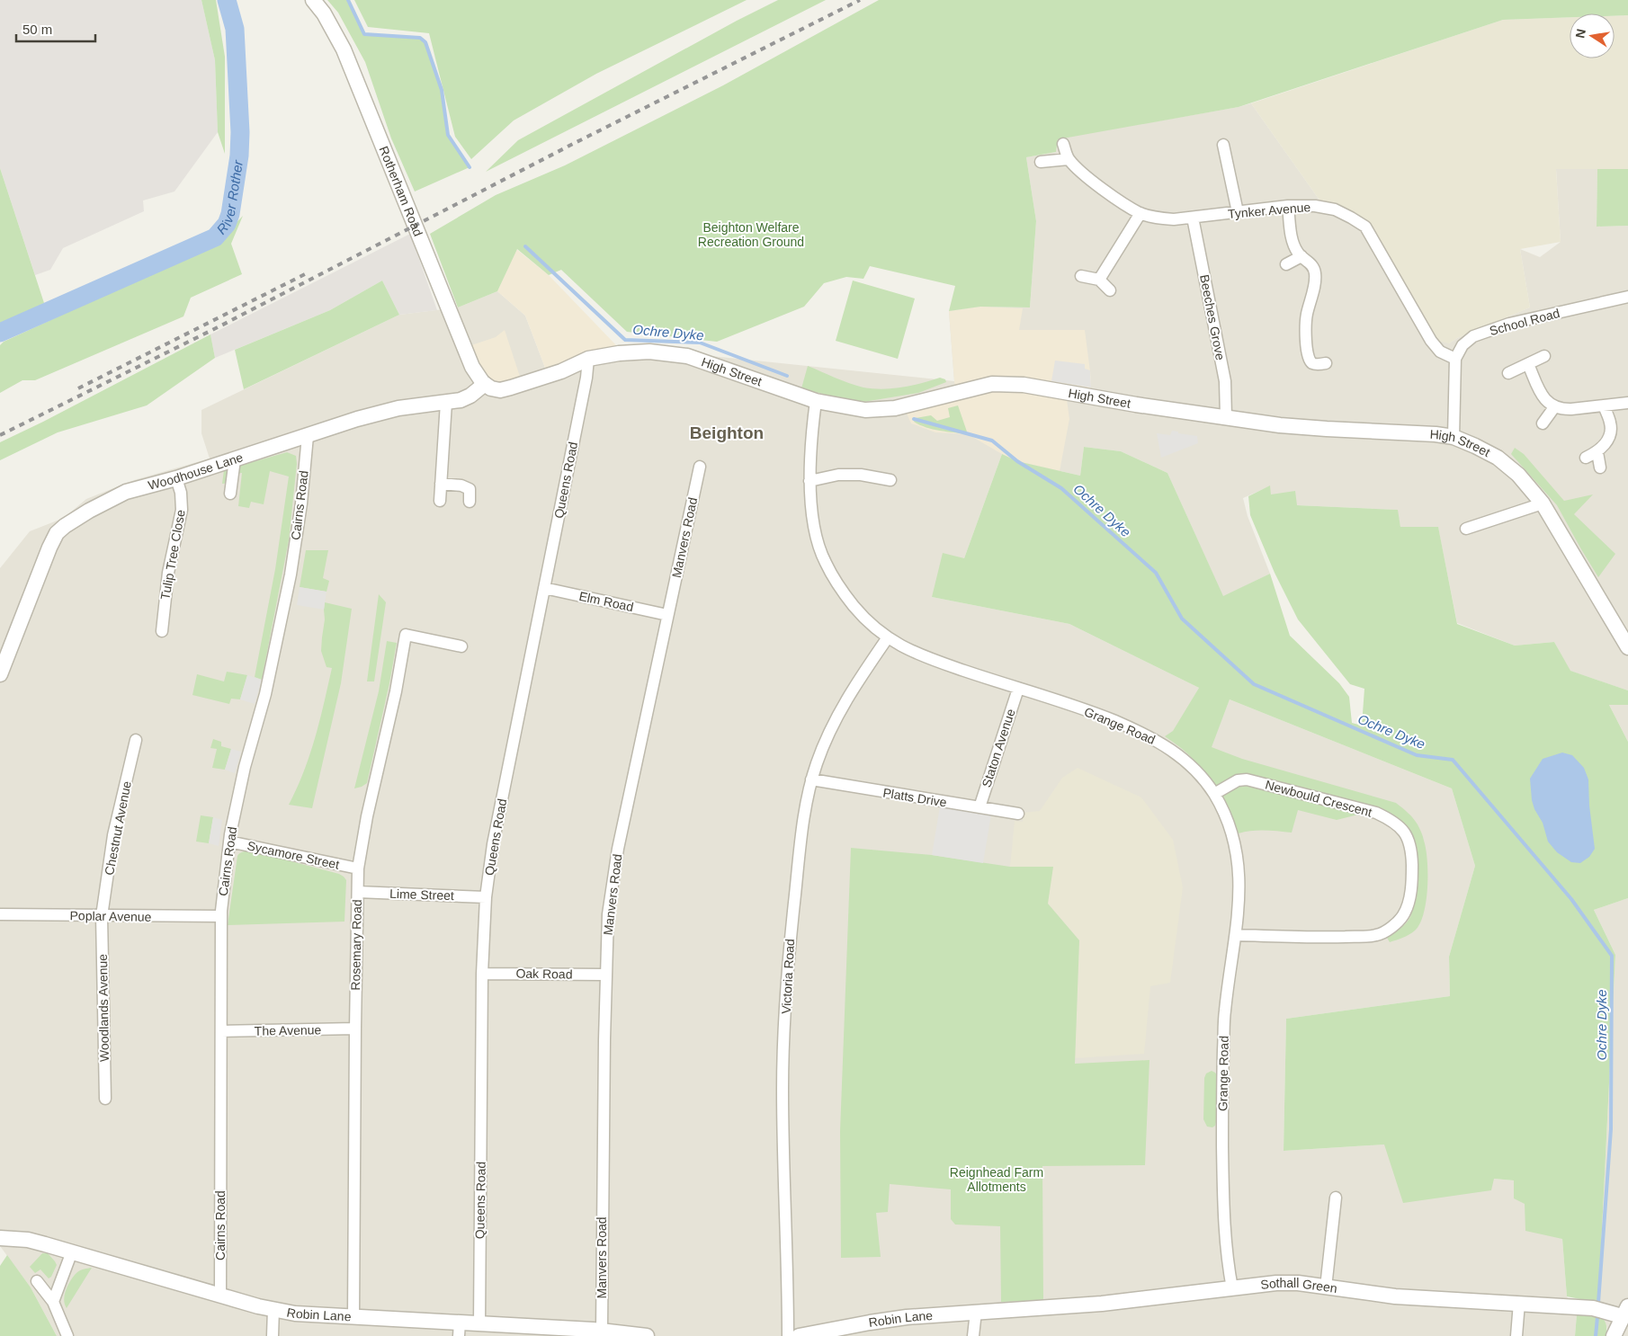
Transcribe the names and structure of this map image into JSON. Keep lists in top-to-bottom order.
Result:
{
  "streets": {
    "street": [
      "Rotherham Road",
      "Tynker Avenue",
      "Beeches Grove",
      "School Road",
      "High Street",
      "Woodhouse Lane",
      "Queens Road",
      "Cairns Road",
      "Manvers Road",
      "Tulip Tree Close",
      "Elm Road",
      "Grange Road",
      "Staton Avenue",
      "Platts Drive",
      "Newbould Crescent",
      "Chestnut Avenue",
      "Sycamore Street",
      "Lime Street",
      "Poplar Avenue",
      "Rosemary Road",
      "Oak Road",
      "Victoria Road",
      "Woodlands Avenue",
      "The Avenue",
      "Sothall Green",
      "Robin Lane"
    ]
  },
  "crossings": [
    ["Rotherham Road", "High Street"],
    ["Rotherham Road", "Woodhouse Lane"],
    ["Tynker Avenue", "Beeches Grove"],
    ["Tynker Avenue", "School Road"],
    ["Beeches Grove", "High Street"],
    ["High Street", "Woodhouse Lane"],
    ["High Street", "Queens Road"],
    ["High Street", "Grange Road"],
    ["Woodhouse Lane", "Cairns Road"],
    ["Woodhouse Lane", "Tulip Tree Close"],
    ["Queens Road", "Elm Road"],
    ["Queens Road", "Lime Street"],
    ["Queens Road", "Oak Road"],
    ["Queens Road", "Robin Lane"],
    ["Cairns Road", "Sycamore Street"],
    ["Cairns Road", "Poplar Avenue"],
    ["Cairns Road", "The Avenue"],
    ["Cairns Road", "Robin Lane"],
    ["Manvers Road", "Elm Road"],
    ["Manvers Road", "Oak Road"],
    ["Manvers Road", "Robin Lane"],
    ["Grange Road", "Staton Avenue"],
    ["Grange Road", "Newbould Crescent"],
    ["Grange Road", "Victoria Road"],
    ["Grange Road", "Sothall Green"],
    ["Staton Avenue", "Platts Drive"],
    ["Platts Drive", "Victoria Road"],
    ["Chestnut Avenue", "Poplar Avenue"],
    ["Chestnut Avenue", "Woodlands Avenue"],
    ["Sycamore Street", "Rosemary Road"],
    ["Lime Street", "Rosemary Road"],
    ["Poplar Avenue", "Woodlands Avenue"],
    ["Rosemary Road", "The Avenue"],
    ["Rosemary Road", "Robin Lane"],
    ["Sothall Green", "Robin Lane"]
  ],
  "districts": ["Beighton"],
  "water": ["River Rother", "Ochre Dyke"],
  "parks": ["Beighton Welfare Recreation Ground", "Reignhead Farm Allotments"],
  "scale_bar": "50 m",
  "north": "left"
}
